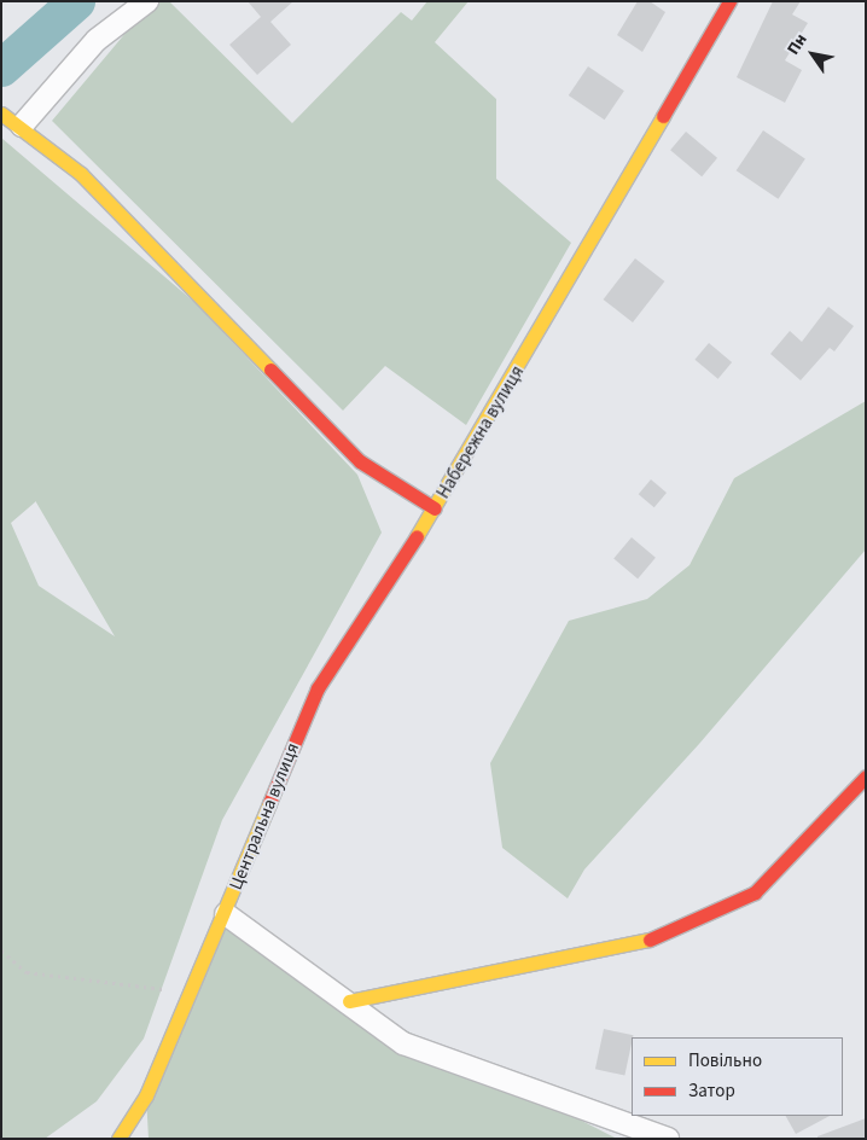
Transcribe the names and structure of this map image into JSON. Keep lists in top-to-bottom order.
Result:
{
  "streets": {
    "street": ["Набережна вулиця", "Центральна вулиця"]
  },
  "crossings": [
    ["Набережна вулиця", "Центральна вулиця"]
  ],
  "legend": ["Повільно", "Затор"],
  "north": "top left"
}
